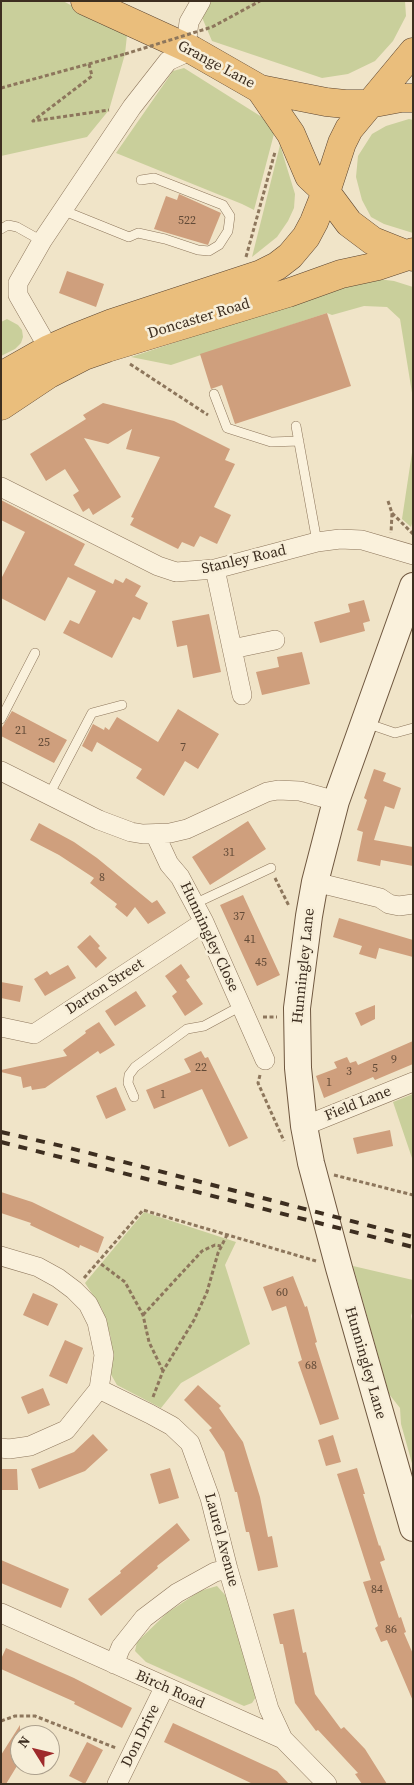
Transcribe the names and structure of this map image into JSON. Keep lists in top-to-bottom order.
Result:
{
  "streets": {
    "highway": ["Grange Lane", "Doncaster Road"],
    "main road": ["Hunningley Lane"],
    "street": [
      "Stanley Road",
      "Hunningley Close",
      "Darton Street",
      "Field Lane",
      "Laurel Avenue",
      "Birch Road",
      "Don Drive"
    ]
  },
  "crossings": [
    ["Grange Lane", "Doncaster Road"],
    ["Hunningley Close", "Darton Street"],
    ["Hunningley Lane", "Field Lane"],
    ["Laurel Avenue", "Birch Road"],
    ["Birch Road", "Don Drive"]
  ],
  "house_numbers": [
    "522",
    "21",
    "25",
    "7",
    "31",
    "8",
    "37",
    "41",
    "45",
    "9",
    "22",
    "5",
    "3",
    "1",
    "1",
    "60",
    "68",
    "84",
    "86"
  ],
  "north": "top left"
}
